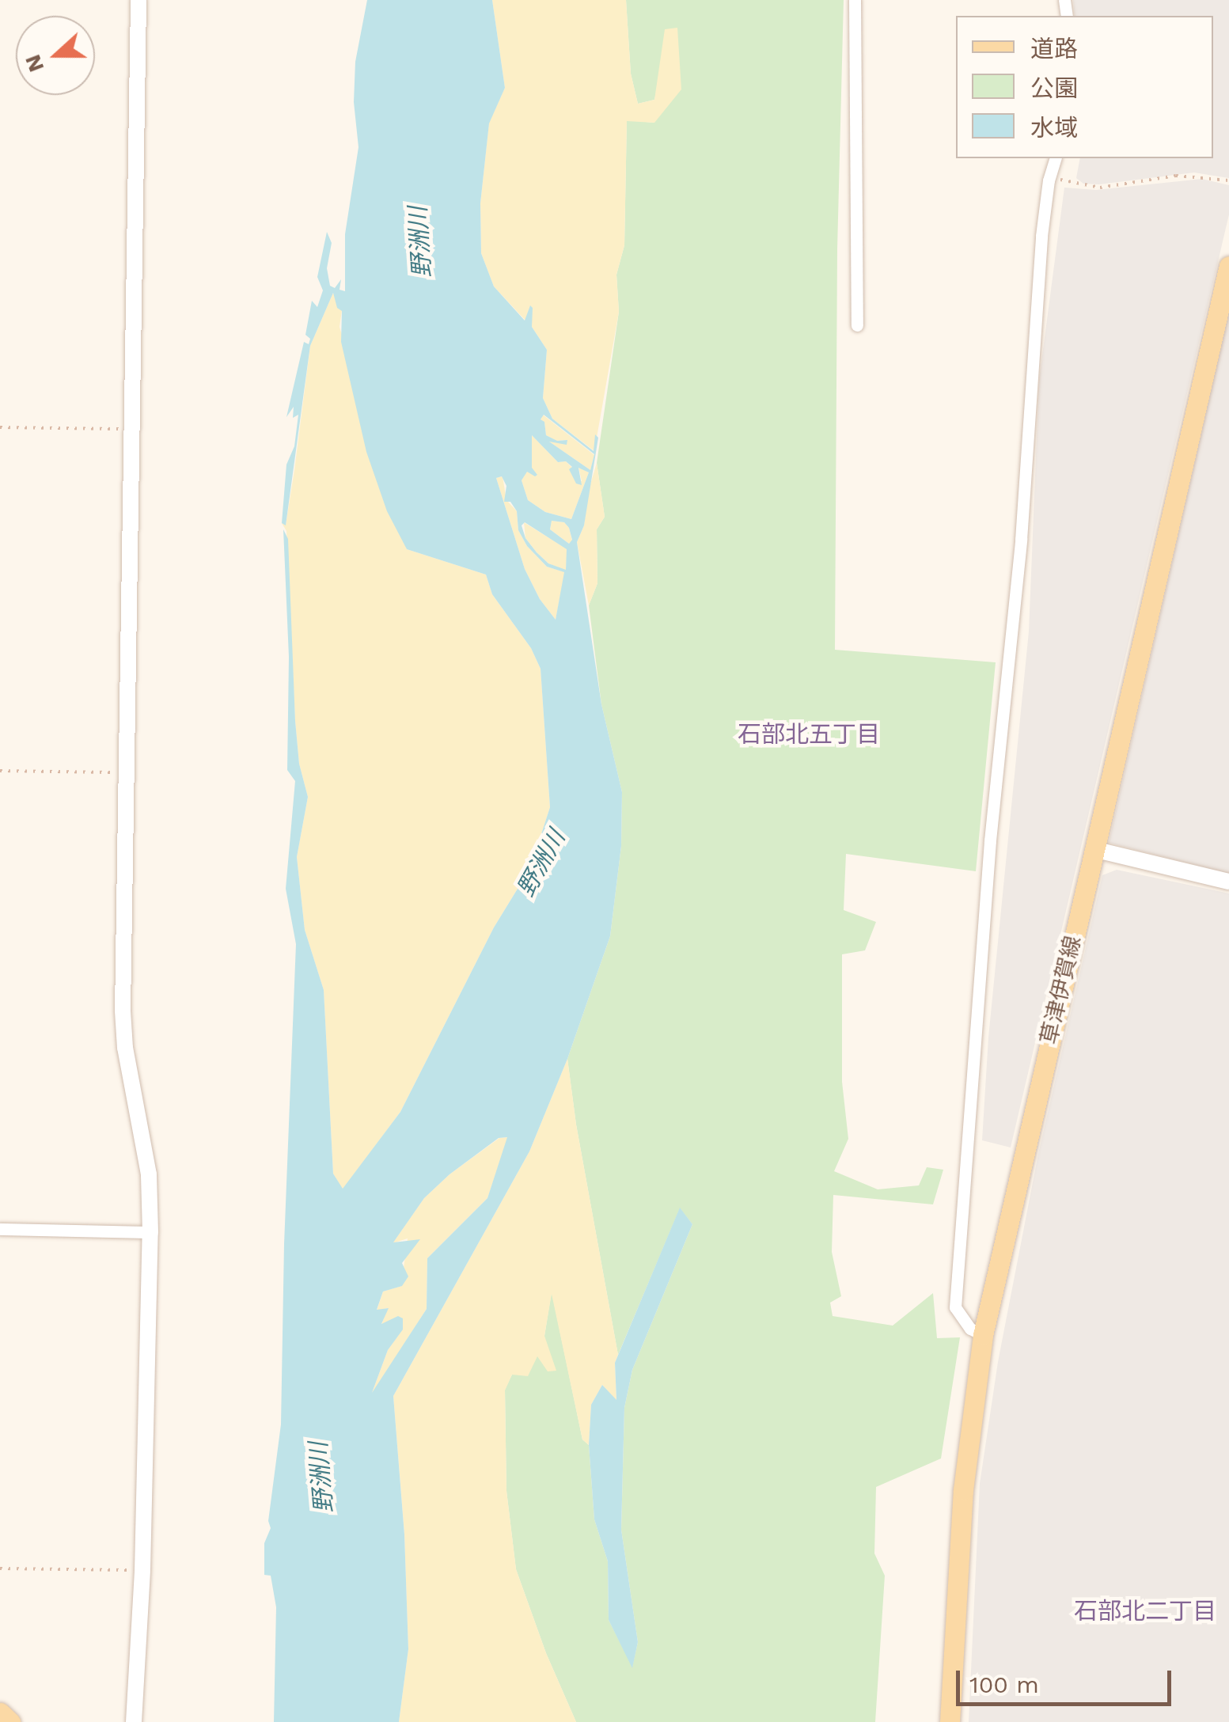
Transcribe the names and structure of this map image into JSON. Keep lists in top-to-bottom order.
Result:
{
  "streets": {
    "main road": ["草津伊賀線"]
  },
  "districts": ["石部北五丁目", "石部北二丁目"],
  "water": ["野洲川"],
  "legend": ["道路", "公園", "水域"],
  "scale_bar": "100 m",
  "north": "left"
}
